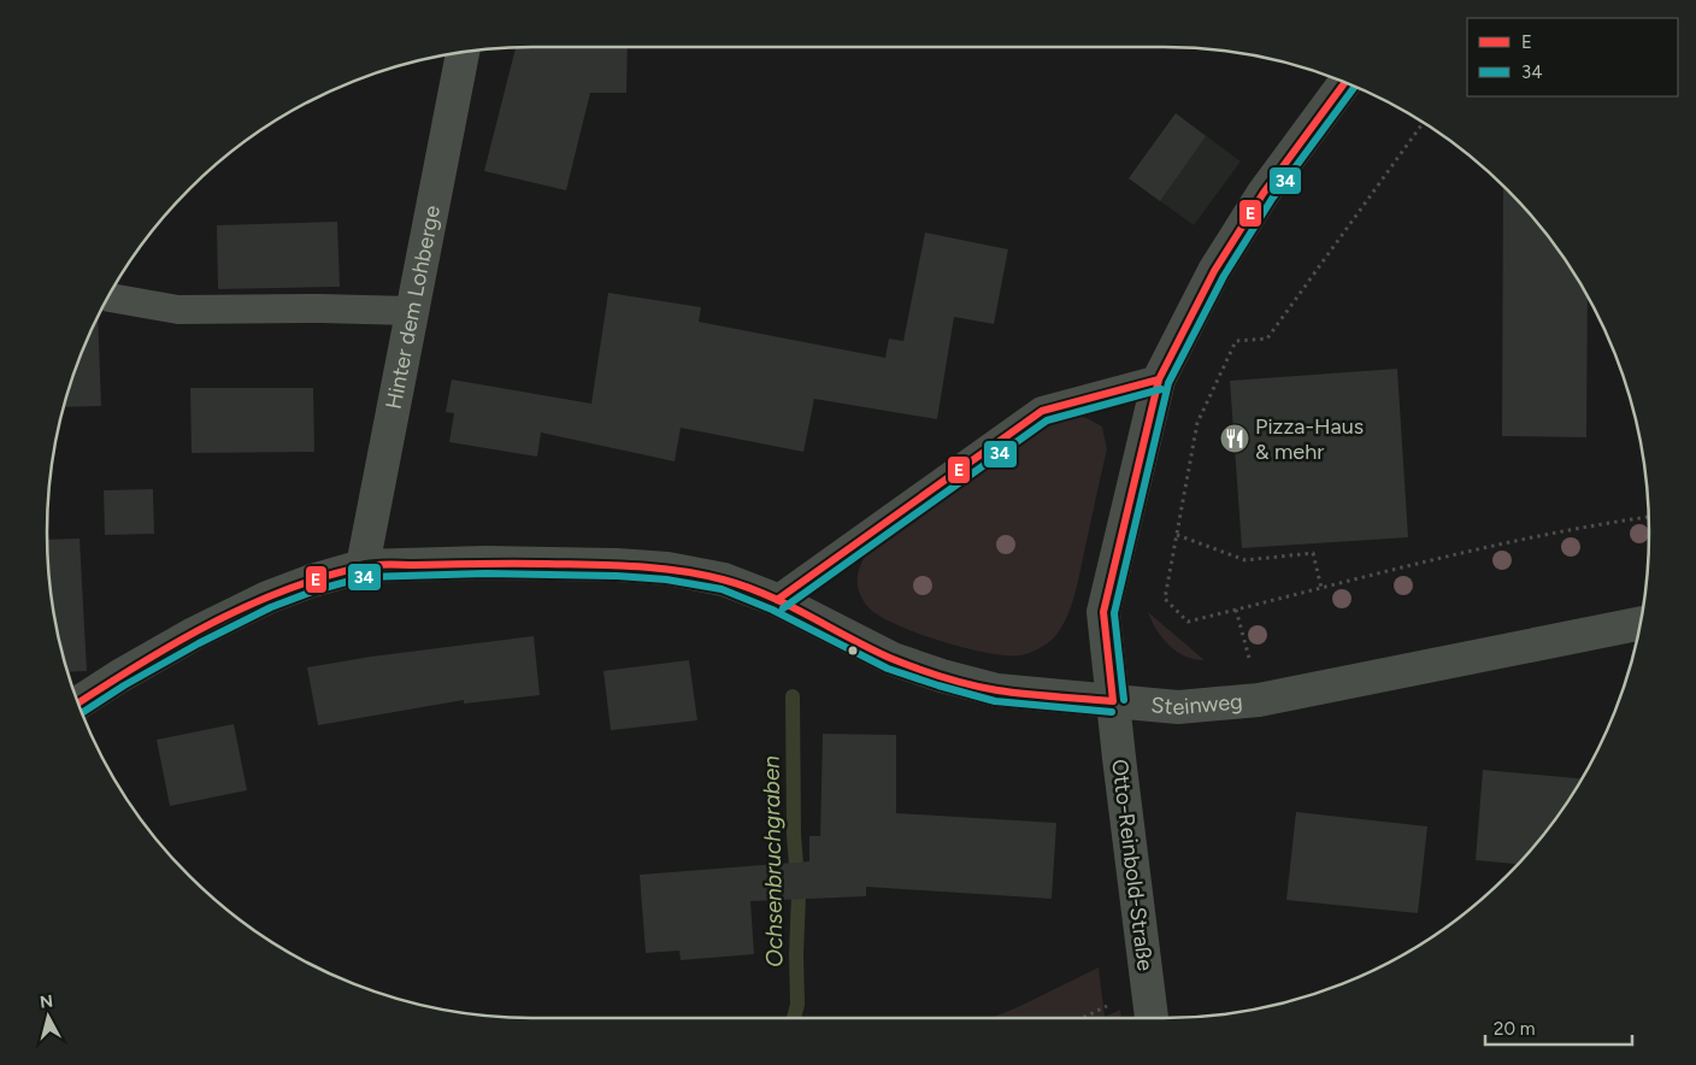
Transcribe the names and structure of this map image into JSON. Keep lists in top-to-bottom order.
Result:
{
  "streets": {
    "street": ["Hinter dem Lohberge", "Steinweg", "Otto-Reinbold-Straße"]
  },
  "crossings": [
    ["Hinter dem Lohberge", "Steinweg"],
    ["Steinweg", "Otto-Reinbold-Straße"]
  ],
  "water": ["Ochsenbruchgraben"],
  "places": {
    "restaurant": ["Pizza-Haus & mehr"]
  },
  "lines": ["transit line E", "transit line 34"],
  "legend": ["E", "34"],
  "scale_bar": "20 m",
  "north": "top"
}
